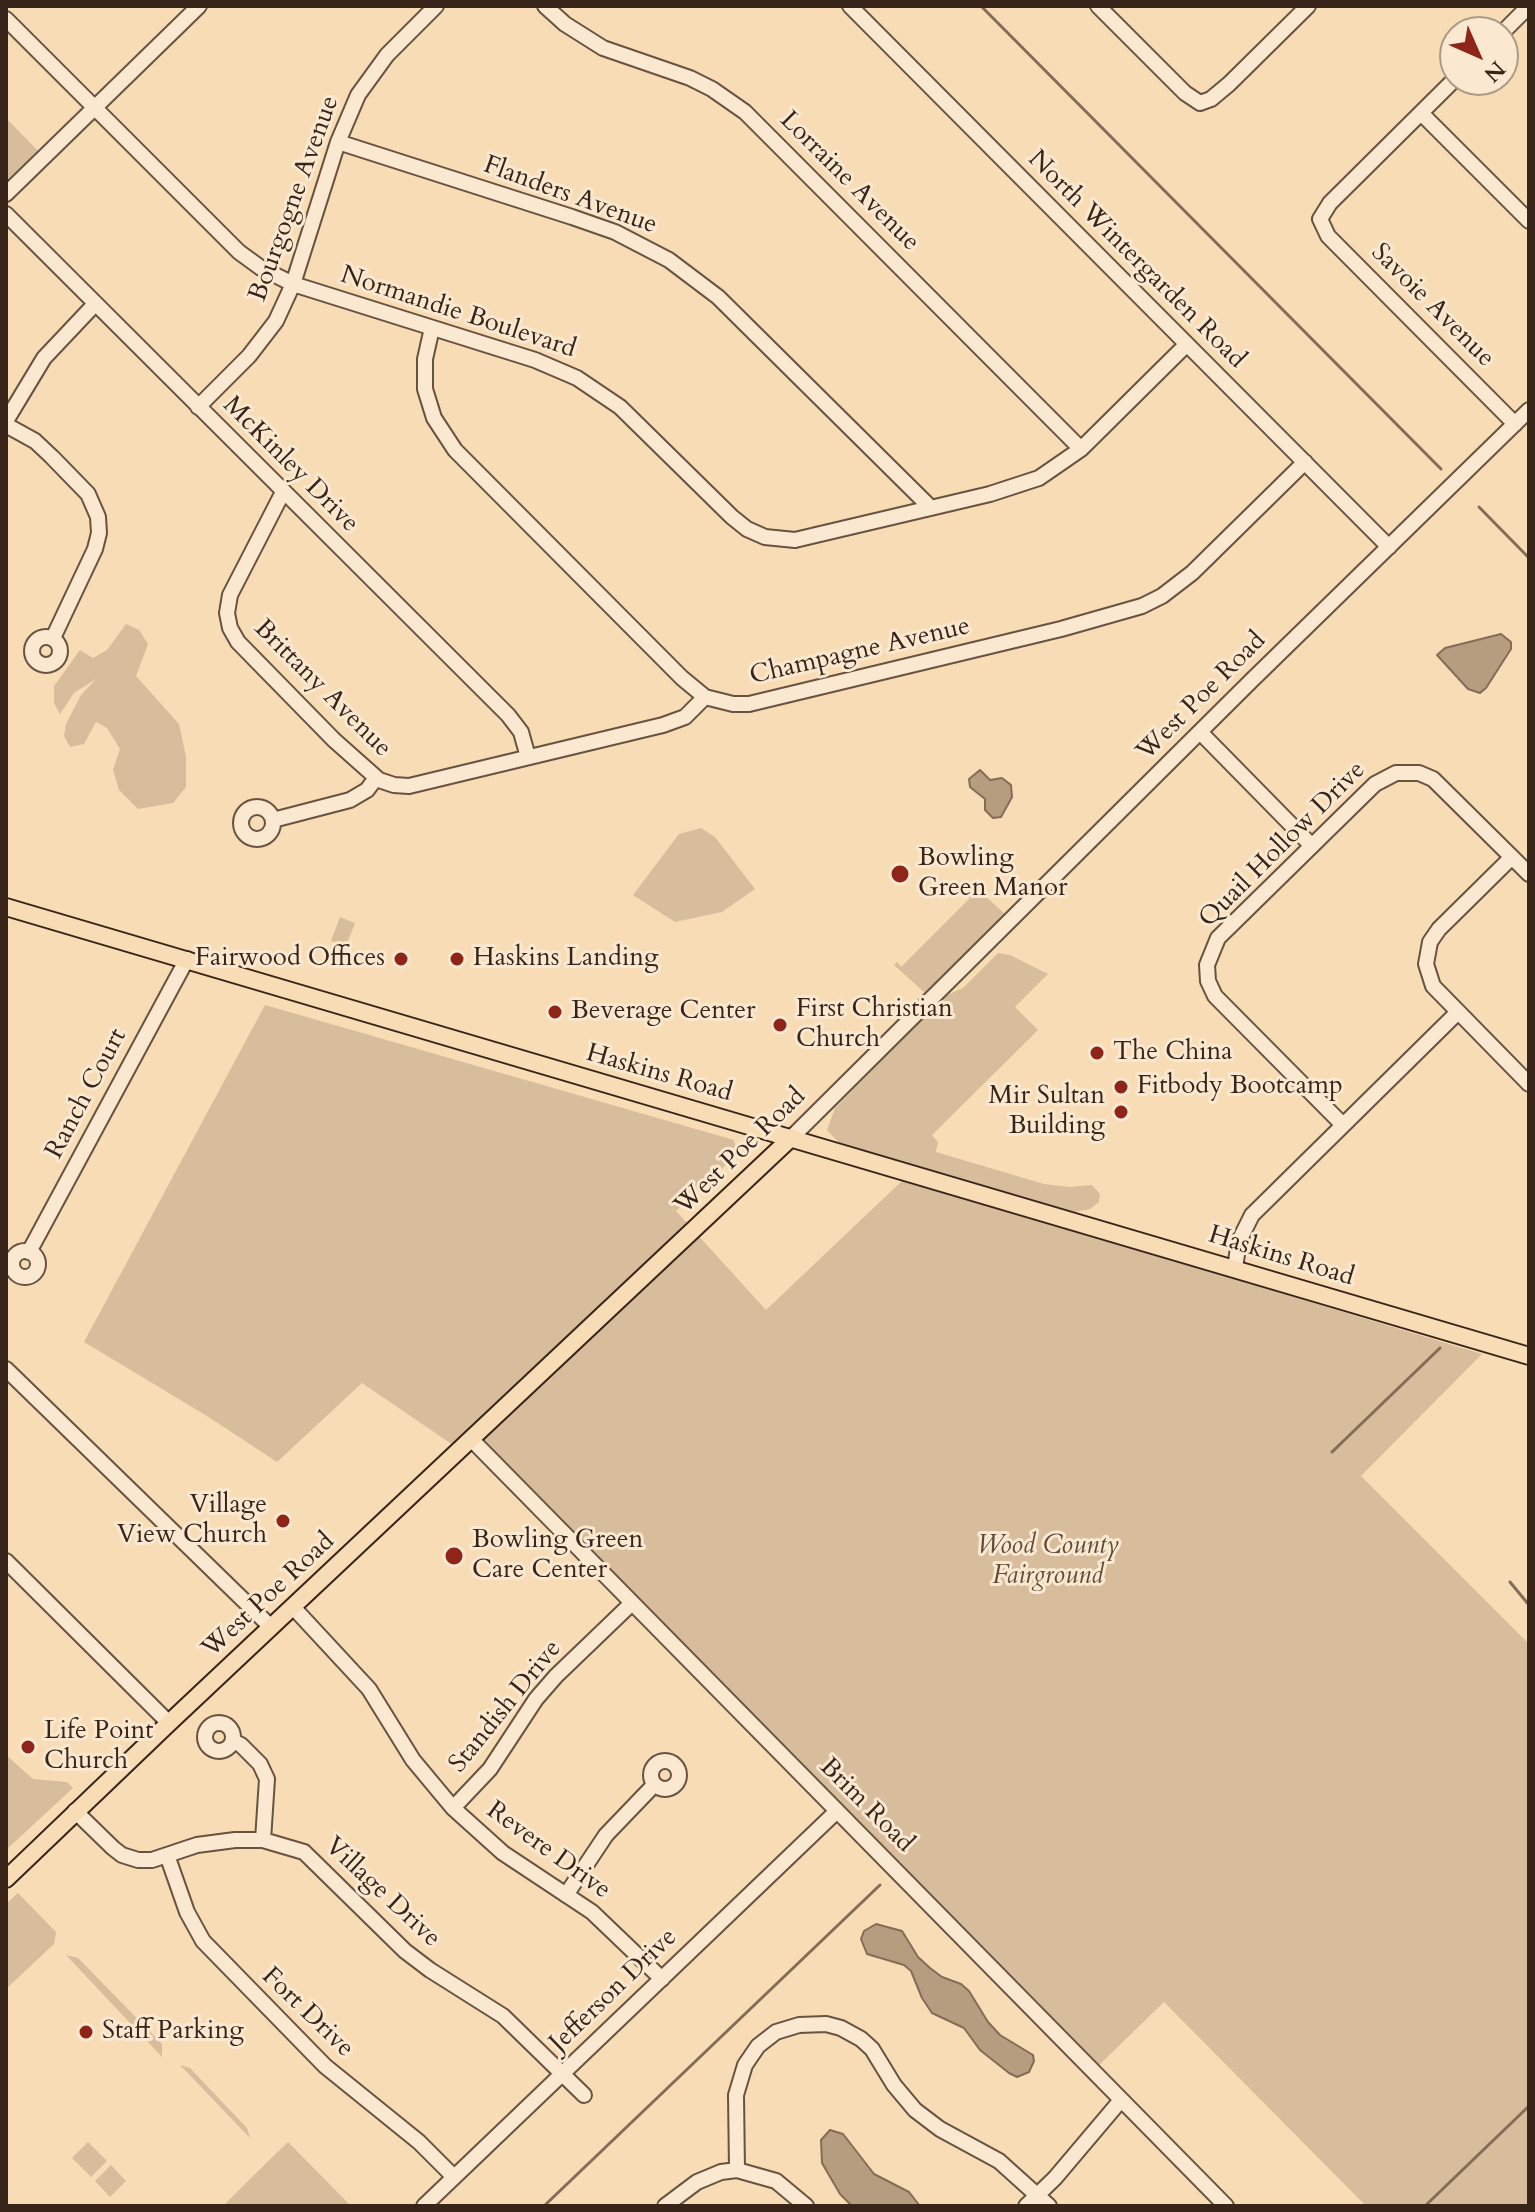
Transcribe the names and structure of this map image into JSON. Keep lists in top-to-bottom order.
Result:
{
  "streets": {
    "main road": ["West Poe Road", "Haskins Road"],
    "street": [
      "Lorraine Avenue",
      "Flanders Avenue",
      "Bourgogne Avenue",
      "North Wintergarden Road",
      "Savoie Avenue",
      "Normandie Boulevard",
      "McKinley Drive",
      "Champagne Avenue",
      "Brittany Avenue",
      "Quail Hollow Drive",
      "Ranch Court",
      "Standish Drive",
      "Brim Road",
      "Revere Drive",
      "Village Drive",
      "Jefferson Drive",
      "Fort Drive"
    ]
  },
  "crossings": [
    ["Lorraine Avenue", "Normandie Boulevard"],
    ["Flanders Avenue", "Bourgogne Avenue"],
    ["Flanders Avenue", "Normandie Boulevard"],
    ["Bourgogne Avenue", "Normandie Boulevard"],
    ["Bourgogne Avenue", "McKinley Drive"],
    ["North Wintergarden Road", "Normandie Boulevard"],
    ["North Wintergarden Road", "Champagne Avenue"],
    ["North Wintergarden Road", "West Poe Road"],
    ["Savoie Avenue", "West Poe Road"],
    ["McKinley Drive", "Brittany Avenue"],
    ["Champagne Avenue", "Brittany Avenue"],
    ["West Poe Road", "Haskins Road"],
    ["West Poe Road", "Brim Road"],
    ["West Poe Road", "Revere Drive"],
    ["West Poe Road", "Village Drive"],
    ["Haskins Road", "Ranch Court"],
    ["Standish Drive", "Brim Road"],
    ["Standish Drive", "Revere Drive"],
    ["Brim Road", "Jefferson Drive"],
    ["Revere Drive", "Jefferson Drive"],
    ["Village Drive", "Jefferson Drive"],
    ["Village Drive", "Fort Drive"],
    ["Jefferson Drive", "Fort Drive"]
  ],
  "parks": ["Wood County Fairground"],
  "places": [
    "Bowling Green Manor",
    "Fairwood Offices",
    "Haskins Landing",
    "Beverage Center",
    "First Christian Church",
    "The China",
    "Fitbody Bootcamp",
    "Mir Sultan Building",
    "Village View Church",
    "Bowling Green Care Center",
    "Life Point Church",
    "Staff Parking"
  ],
  "north": "bottom right"
}
